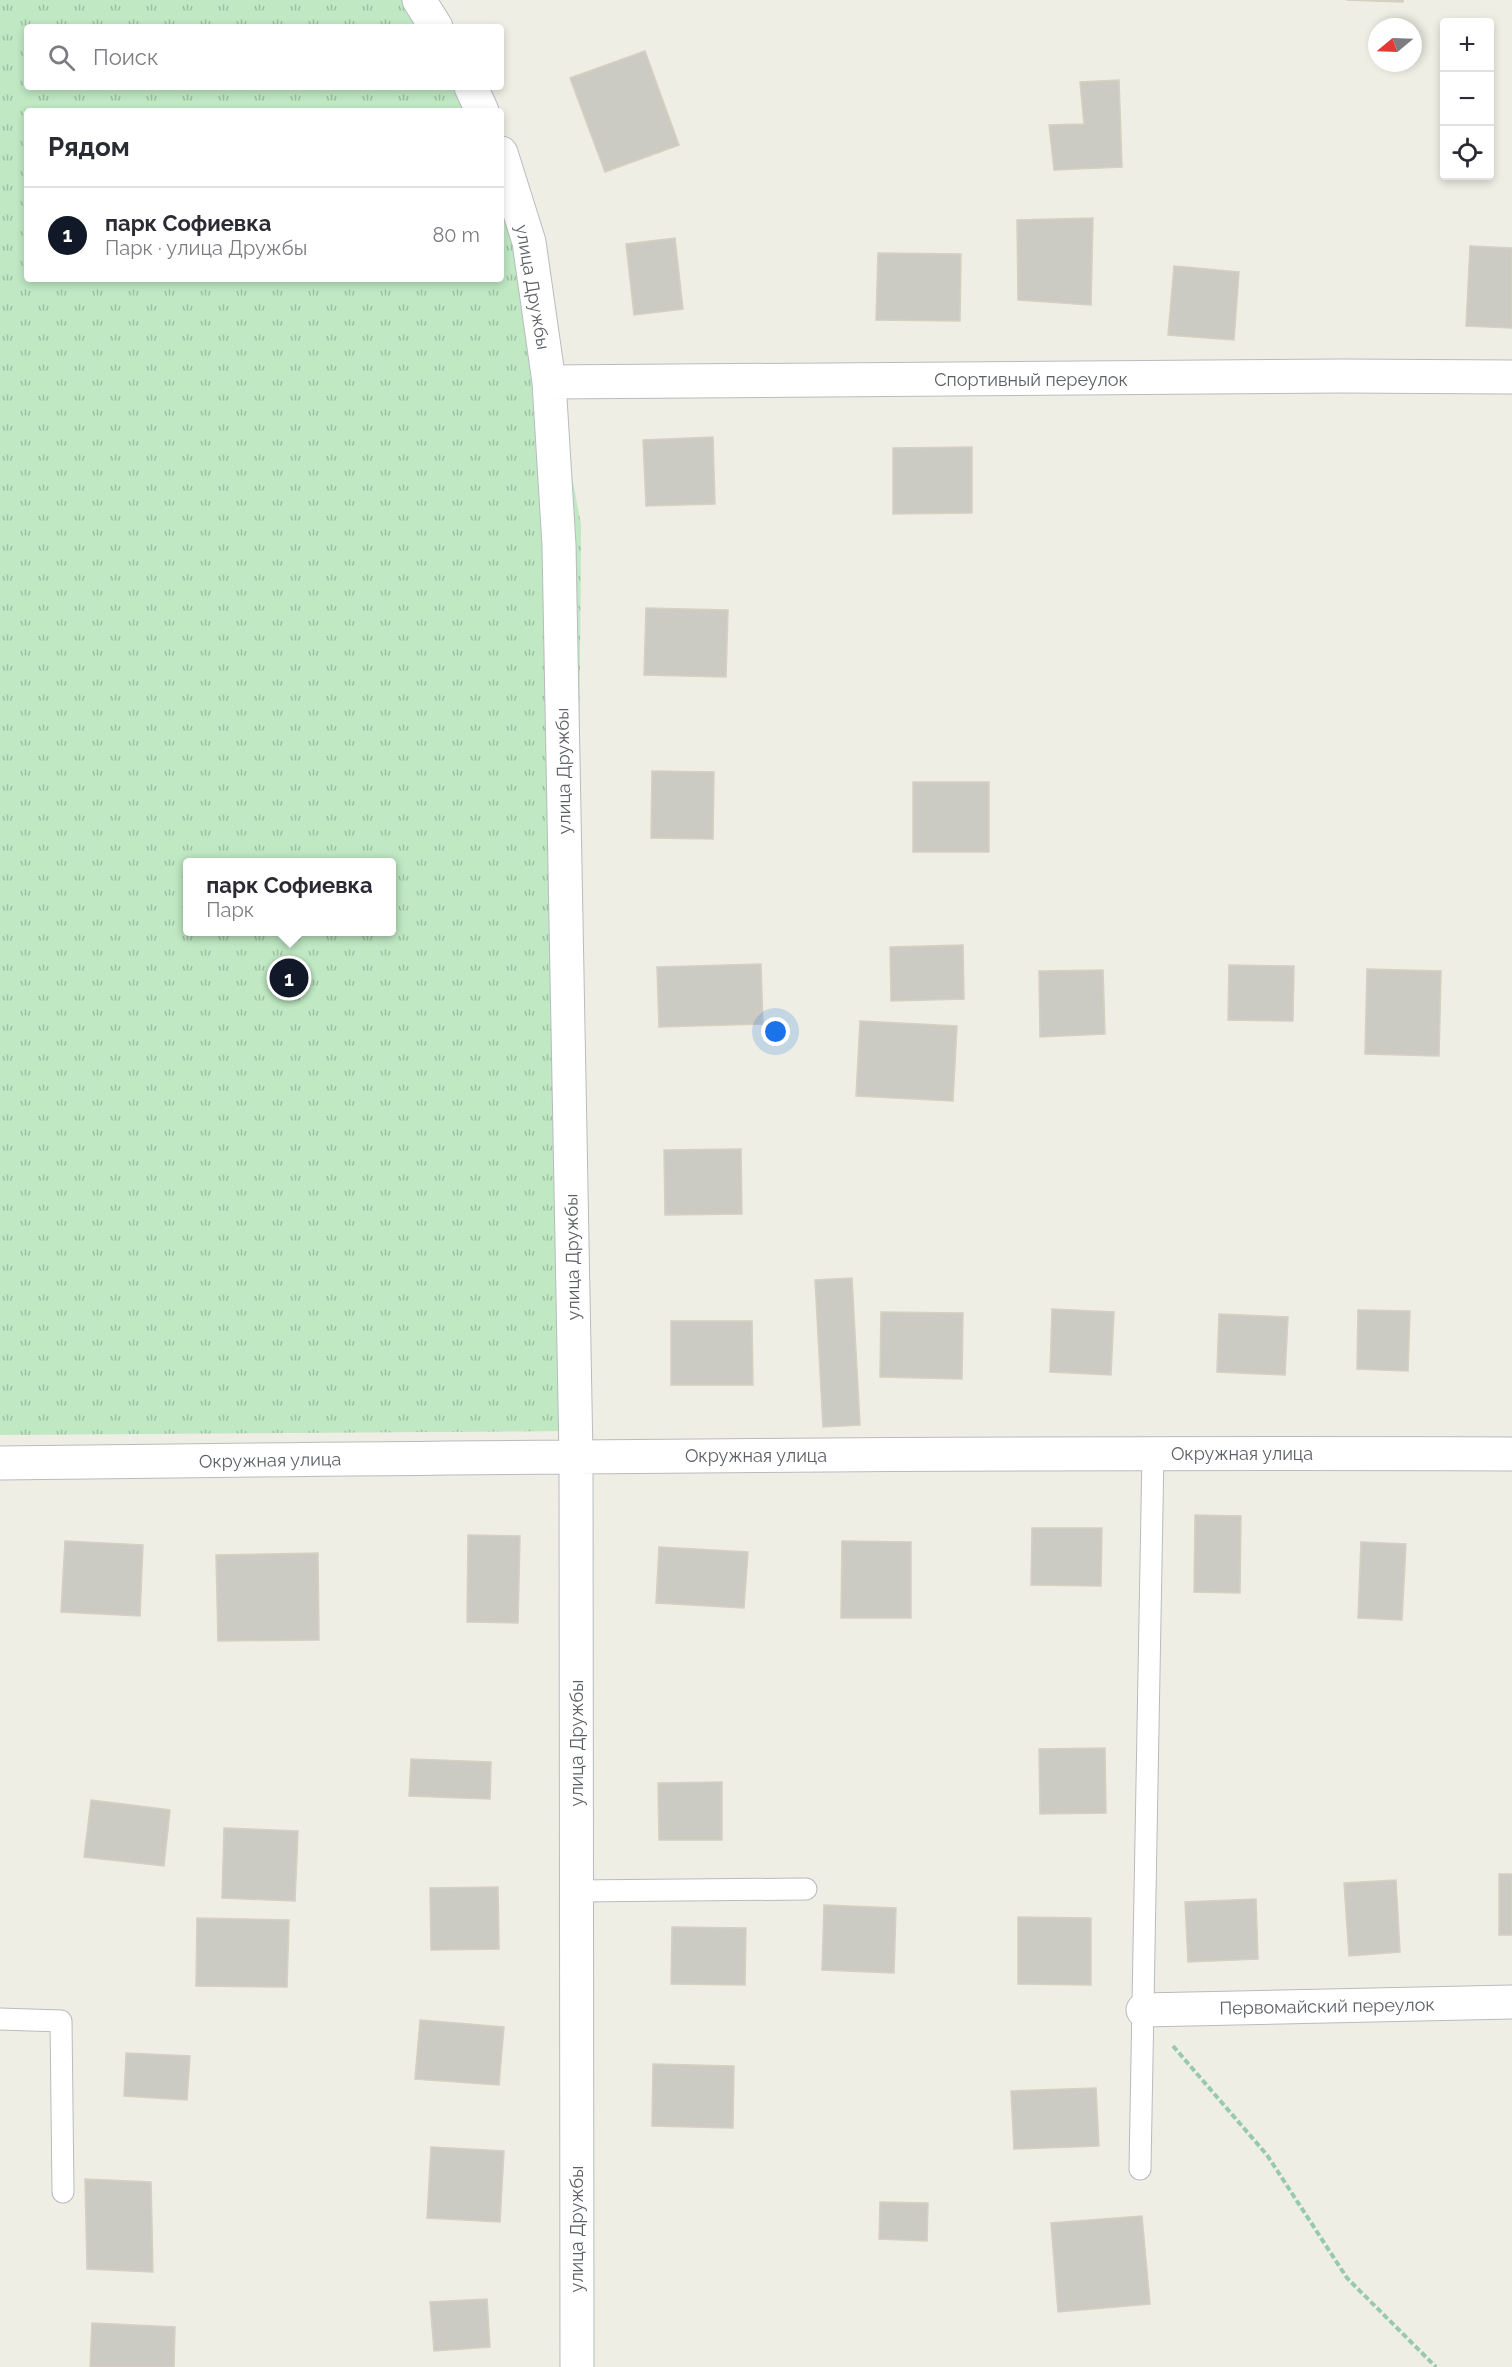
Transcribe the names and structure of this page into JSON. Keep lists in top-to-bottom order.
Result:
{
  "streets": {
    "street": [
      "улица Дружбы",
      "Спортивный переулок",
      "Окружная улица",
      "Первомайский переулок"
    ]
  },
  "crossings": [
    ["улица Дружбы", "Спортивный переулок"],
    ["улица Дружбы", "Окружная улица"]
  ],
  "north": "left",
  "page": {
    "map_buttons": ["+", "−"],
    "search": "Поиск",
    "heading": "Рядом",
    "list": [
      {
        "mark": "1",
        "name": "парк Софиевка",
        "note": "Парк · улица Дружбы",
        "value": "80 m"
      }
    ],
    "popup": ["парк Софиевка", "Парк"],
    "pins": "1"
  }
}
